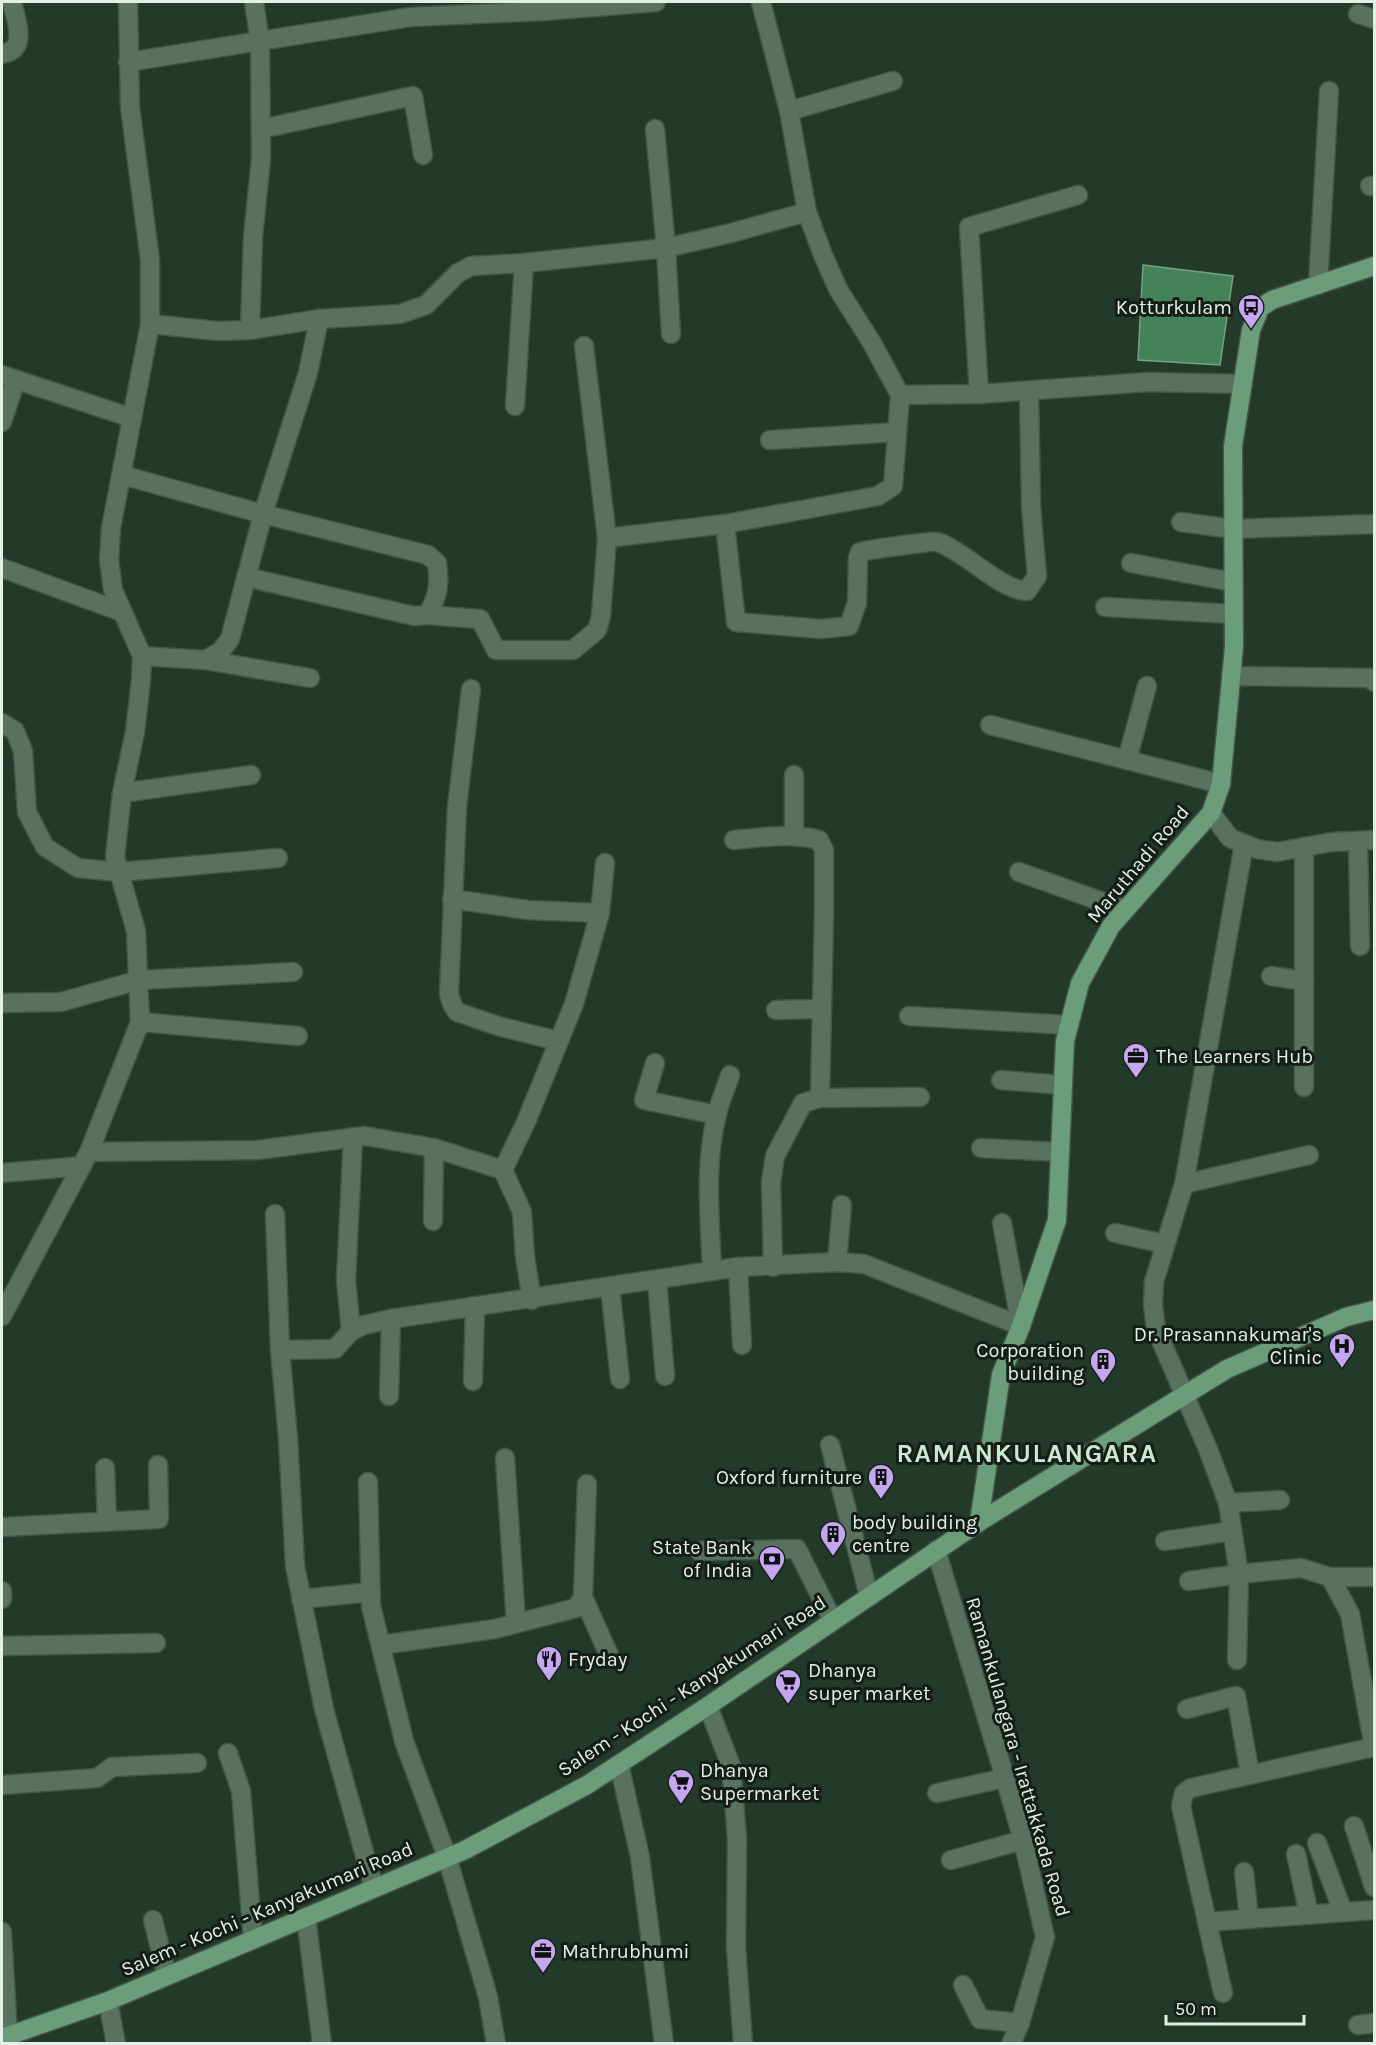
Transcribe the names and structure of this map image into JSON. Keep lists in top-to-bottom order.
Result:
{
  "streets": {
    "main road": ["Maruthadi Road", "Salem - Kochi - Kanyakumari Road"],
    "street": ["Ramankulangara - Irattakkada Road"]
  },
  "crossings": [
    ["Maruthadi Road", "Salem - Kochi - Kanyakumari Road"],
    ["Salem - Kochi - Kanyakumari Road", "Ramankulangara - Irattakkada Road"]
  ],
  "districts": ["RAMANKULANGARA"],
  "places": {
    "bus stop": ["Kotturkulam"],
    "office": ["The Learners Hub", "Mathrubhumi"],
    "hospital": ["Dr. Prasannakumar's Clinic"],
    "building": ["Corporation building", "Oxford furniture", "body building centre"],
    "bank": ["State Bank of India"],
    "restaurant": ["Fryday"],
    "supermarket": ["Dhanya super market", "Dhanya Supermarket"]
  },
  "scale_bar": "50 m"
}
